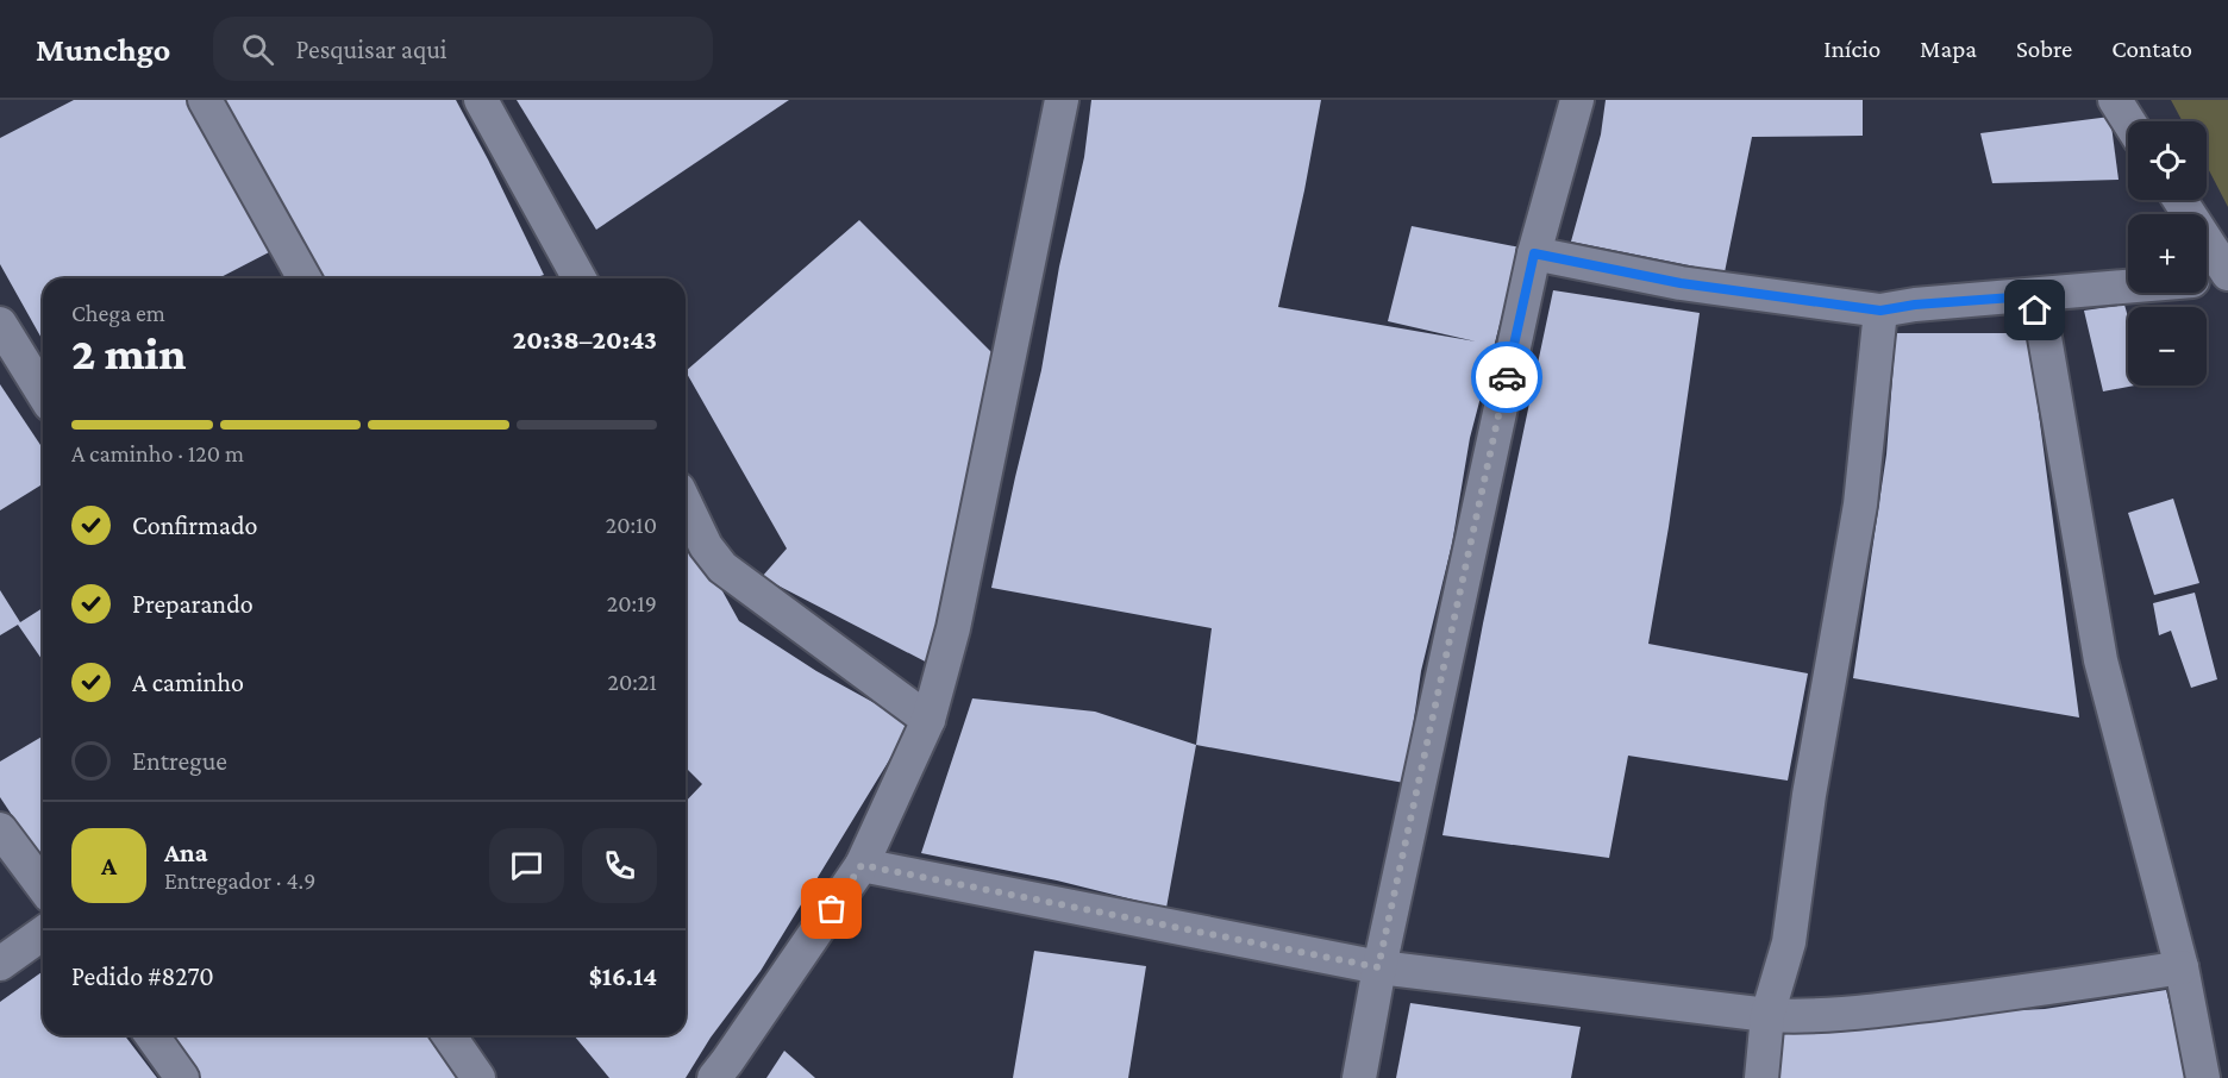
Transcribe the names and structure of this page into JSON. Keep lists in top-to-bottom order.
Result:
{
  "page": {
    "header": "Munchgo",
    "search": "Pesquisar aqui",
    "nav": [
      "Início",
      "Mapa",
      "Sobre",
      "Contato"
    ],
    "map_buttons": ["+", "−"],
    "heading": ["2 min", "Chega em", "20:38–20:43"],
    "panel": [
      "Ana",
      "Entregador · 4.9",
      "Pedido #8270",
      "$16.14"
    ],
    "bar": "A caminho · 120 m",
    "list": [
      ["Confirmado", "20:10"],
      ["Preparando", "20:19"],
      ["A caminho", "20:21"],
      "Entregue"
    ],
    "round": "A"
  }
}
